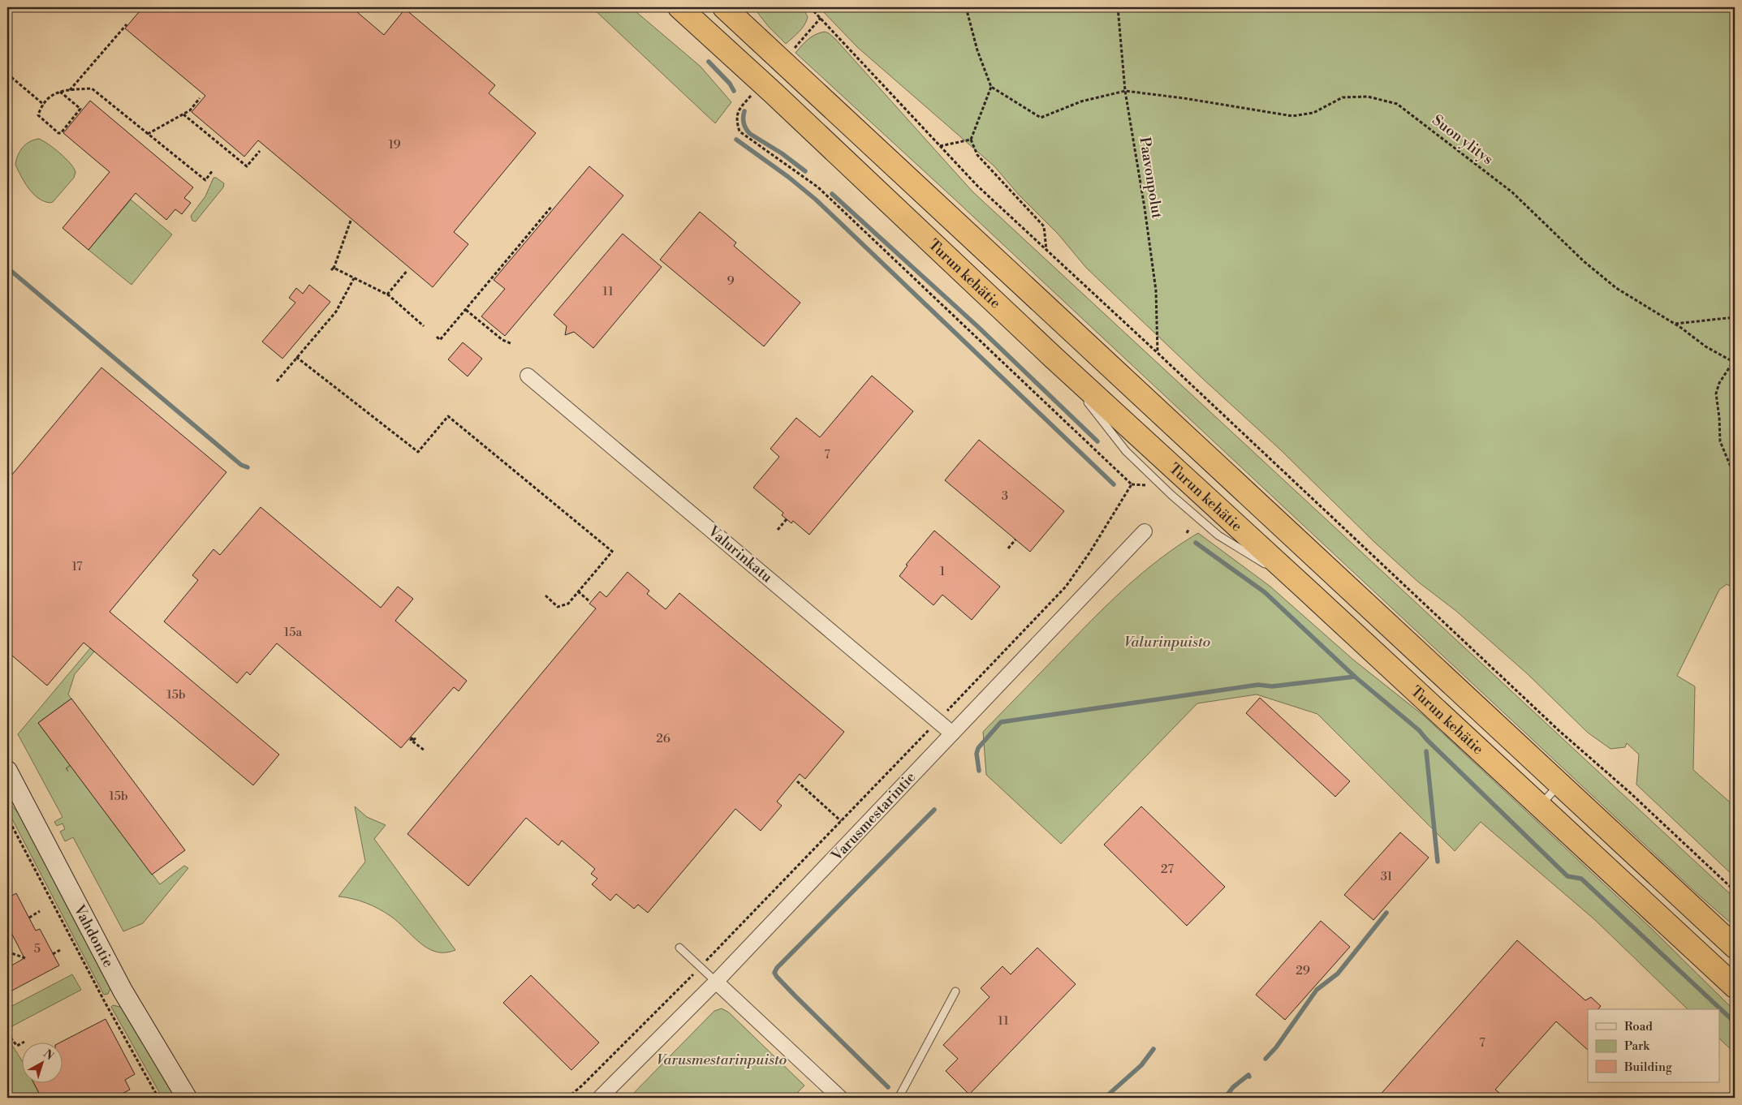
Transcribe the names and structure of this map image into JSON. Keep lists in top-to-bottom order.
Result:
{
  "streets": {
    "highway": ["Turun kehätie"],
    "street": ["Valurinkatu", "Varusmestarintie", "Vahdontie"],
    "path": ["Suon ylitys", "Paavonpolut"]
  },
  "crossings": [
    ["Suon ylitys", "Paavonpolut"],
    ["Valurinkatu", "Varusmestarintie"]
  ],
  "parks": ["Valurinpuisto", "Varusmestarinpuisto"],
  "house_numbers": [
    "19",
    "9",
    "11",
    "7",
    "3",
    "17",
    "1",
    "15a",
    "15b",
    "26",
    "15b",
    "27",
    "31",
    "5",
    "29",
    "11",
    "7"
  ],
  "legend": ["Road", "Park", "Building"],
  "north": "top right"
}
